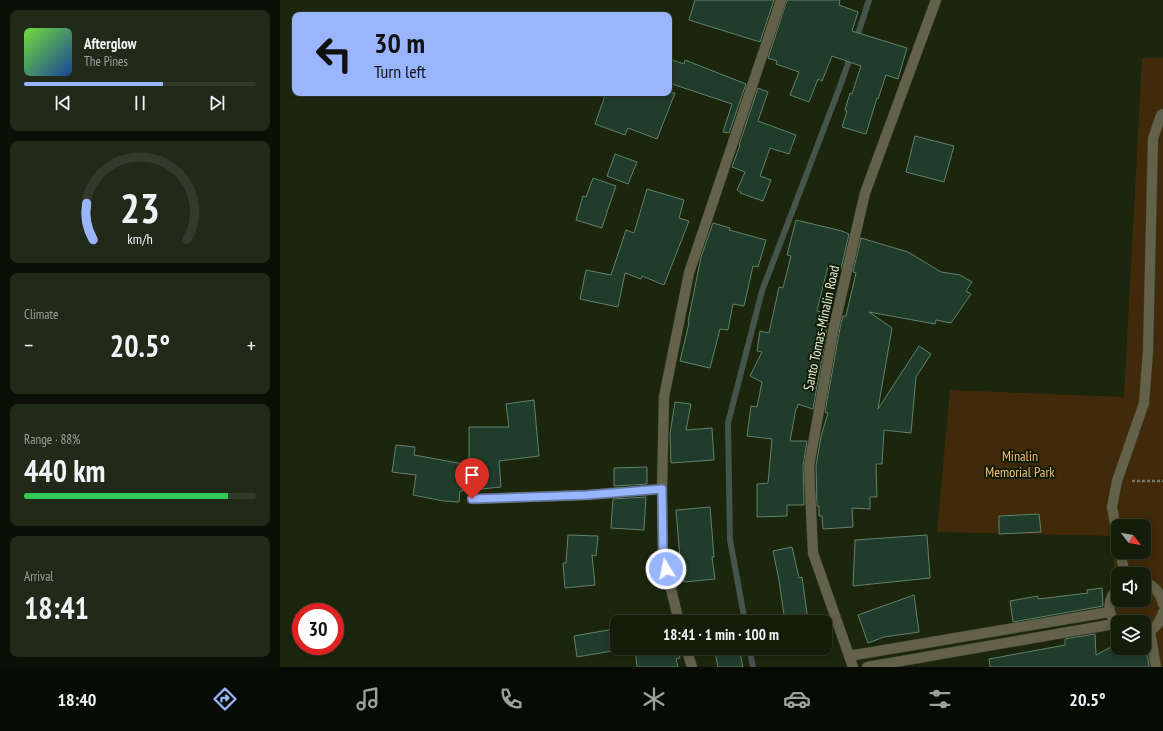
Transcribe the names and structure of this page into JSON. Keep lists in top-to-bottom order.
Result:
{
  "streets": {
    "street": ["Santo Tomas-Minalin Road"]
  },
  "parks": ["Minalin Memorial Park"],
  "north": "bottom right",
  "page": {
    "turn": ["30 m", "Turn left"],
    "song": ["Afterglow", "The Pines"],
    "tile": [
      "Climate",
      ["Range · 88%", "440 km"],
      ["Arrival", "18:41"]
    ],
    "heat": ["−", "20.5°", "+"],
    "limit": "30",
    "trip": "18:41 · 1 min · 100 m",
    "tabs": ["18:40", "20.5°"],
    "gauge": ["23", "km/h"]
  }
}
